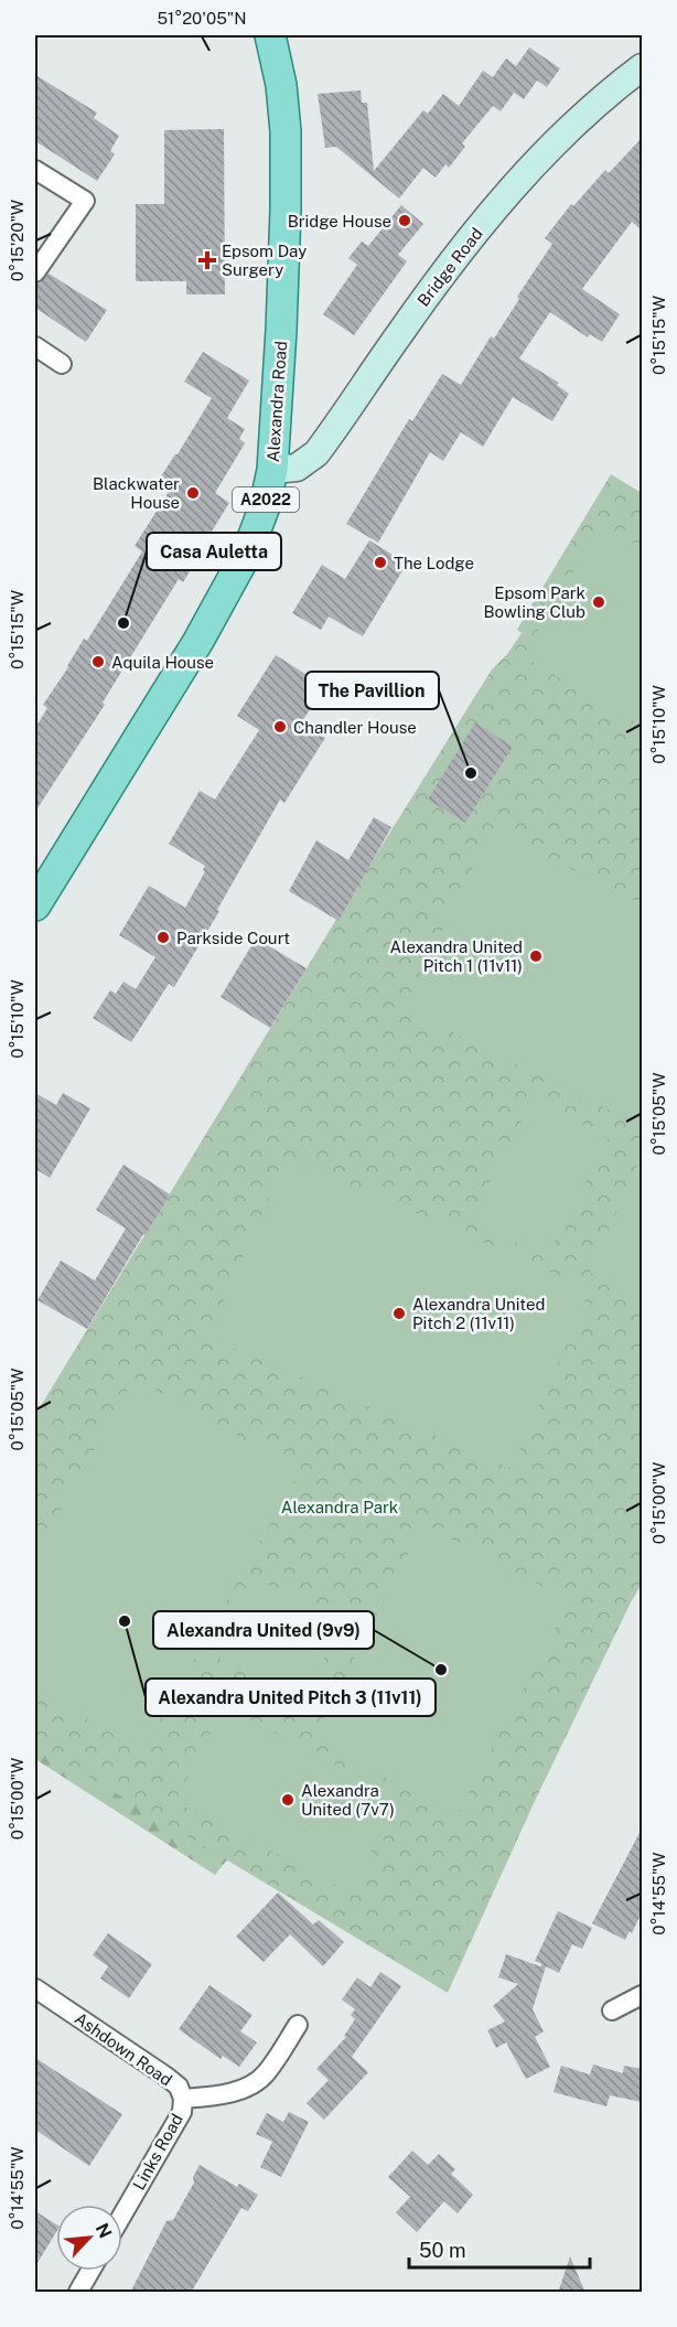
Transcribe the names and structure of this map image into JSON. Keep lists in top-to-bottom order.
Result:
{
  "streets": {
    "main road": ["Bridge Road", "Alexandra Road", "A2022"],
    "street": ["Ashdown Road", "Links Road"]
  },
  "crossings": [
    ["Bridge Road", "Alexandra Road"],
    ["Ashdown Road", "Links Road"]
  ],
  "parks": ["Alexandra Park"],
  "places": {
    "other": [
      "Bridge House",
      "Blackwater House",
      "The Lodge",
      "Epsom Park Bowling Club",
      "Casa Auletta",
      "Aquila House",
      "Chandler House",
      "The Pavillion",
      "Parkside Court",
      "Alexandra United Pitch 1 (11v11)",
      "Alexandra United Pitch 2 (11v11)",
      "Alexandra United Pitch 3 (11v11)",
      "Alexandra United (9v9)",
      "Alexandra United (7v7)"
    ],
    "health": ["Epsom Day Surgery"]
  },
  "scale_bar": "50 m",
  "north": "top right",
  "coordinates": [
    "51°20'05\"N",
    "0°15'20\"W",
    "0°15'15\"W",
    "0°15'10\"W",
    "0°15'05\"W",
    "0°15'00\"W",
    "0°14'55\"W"
  ]
}
